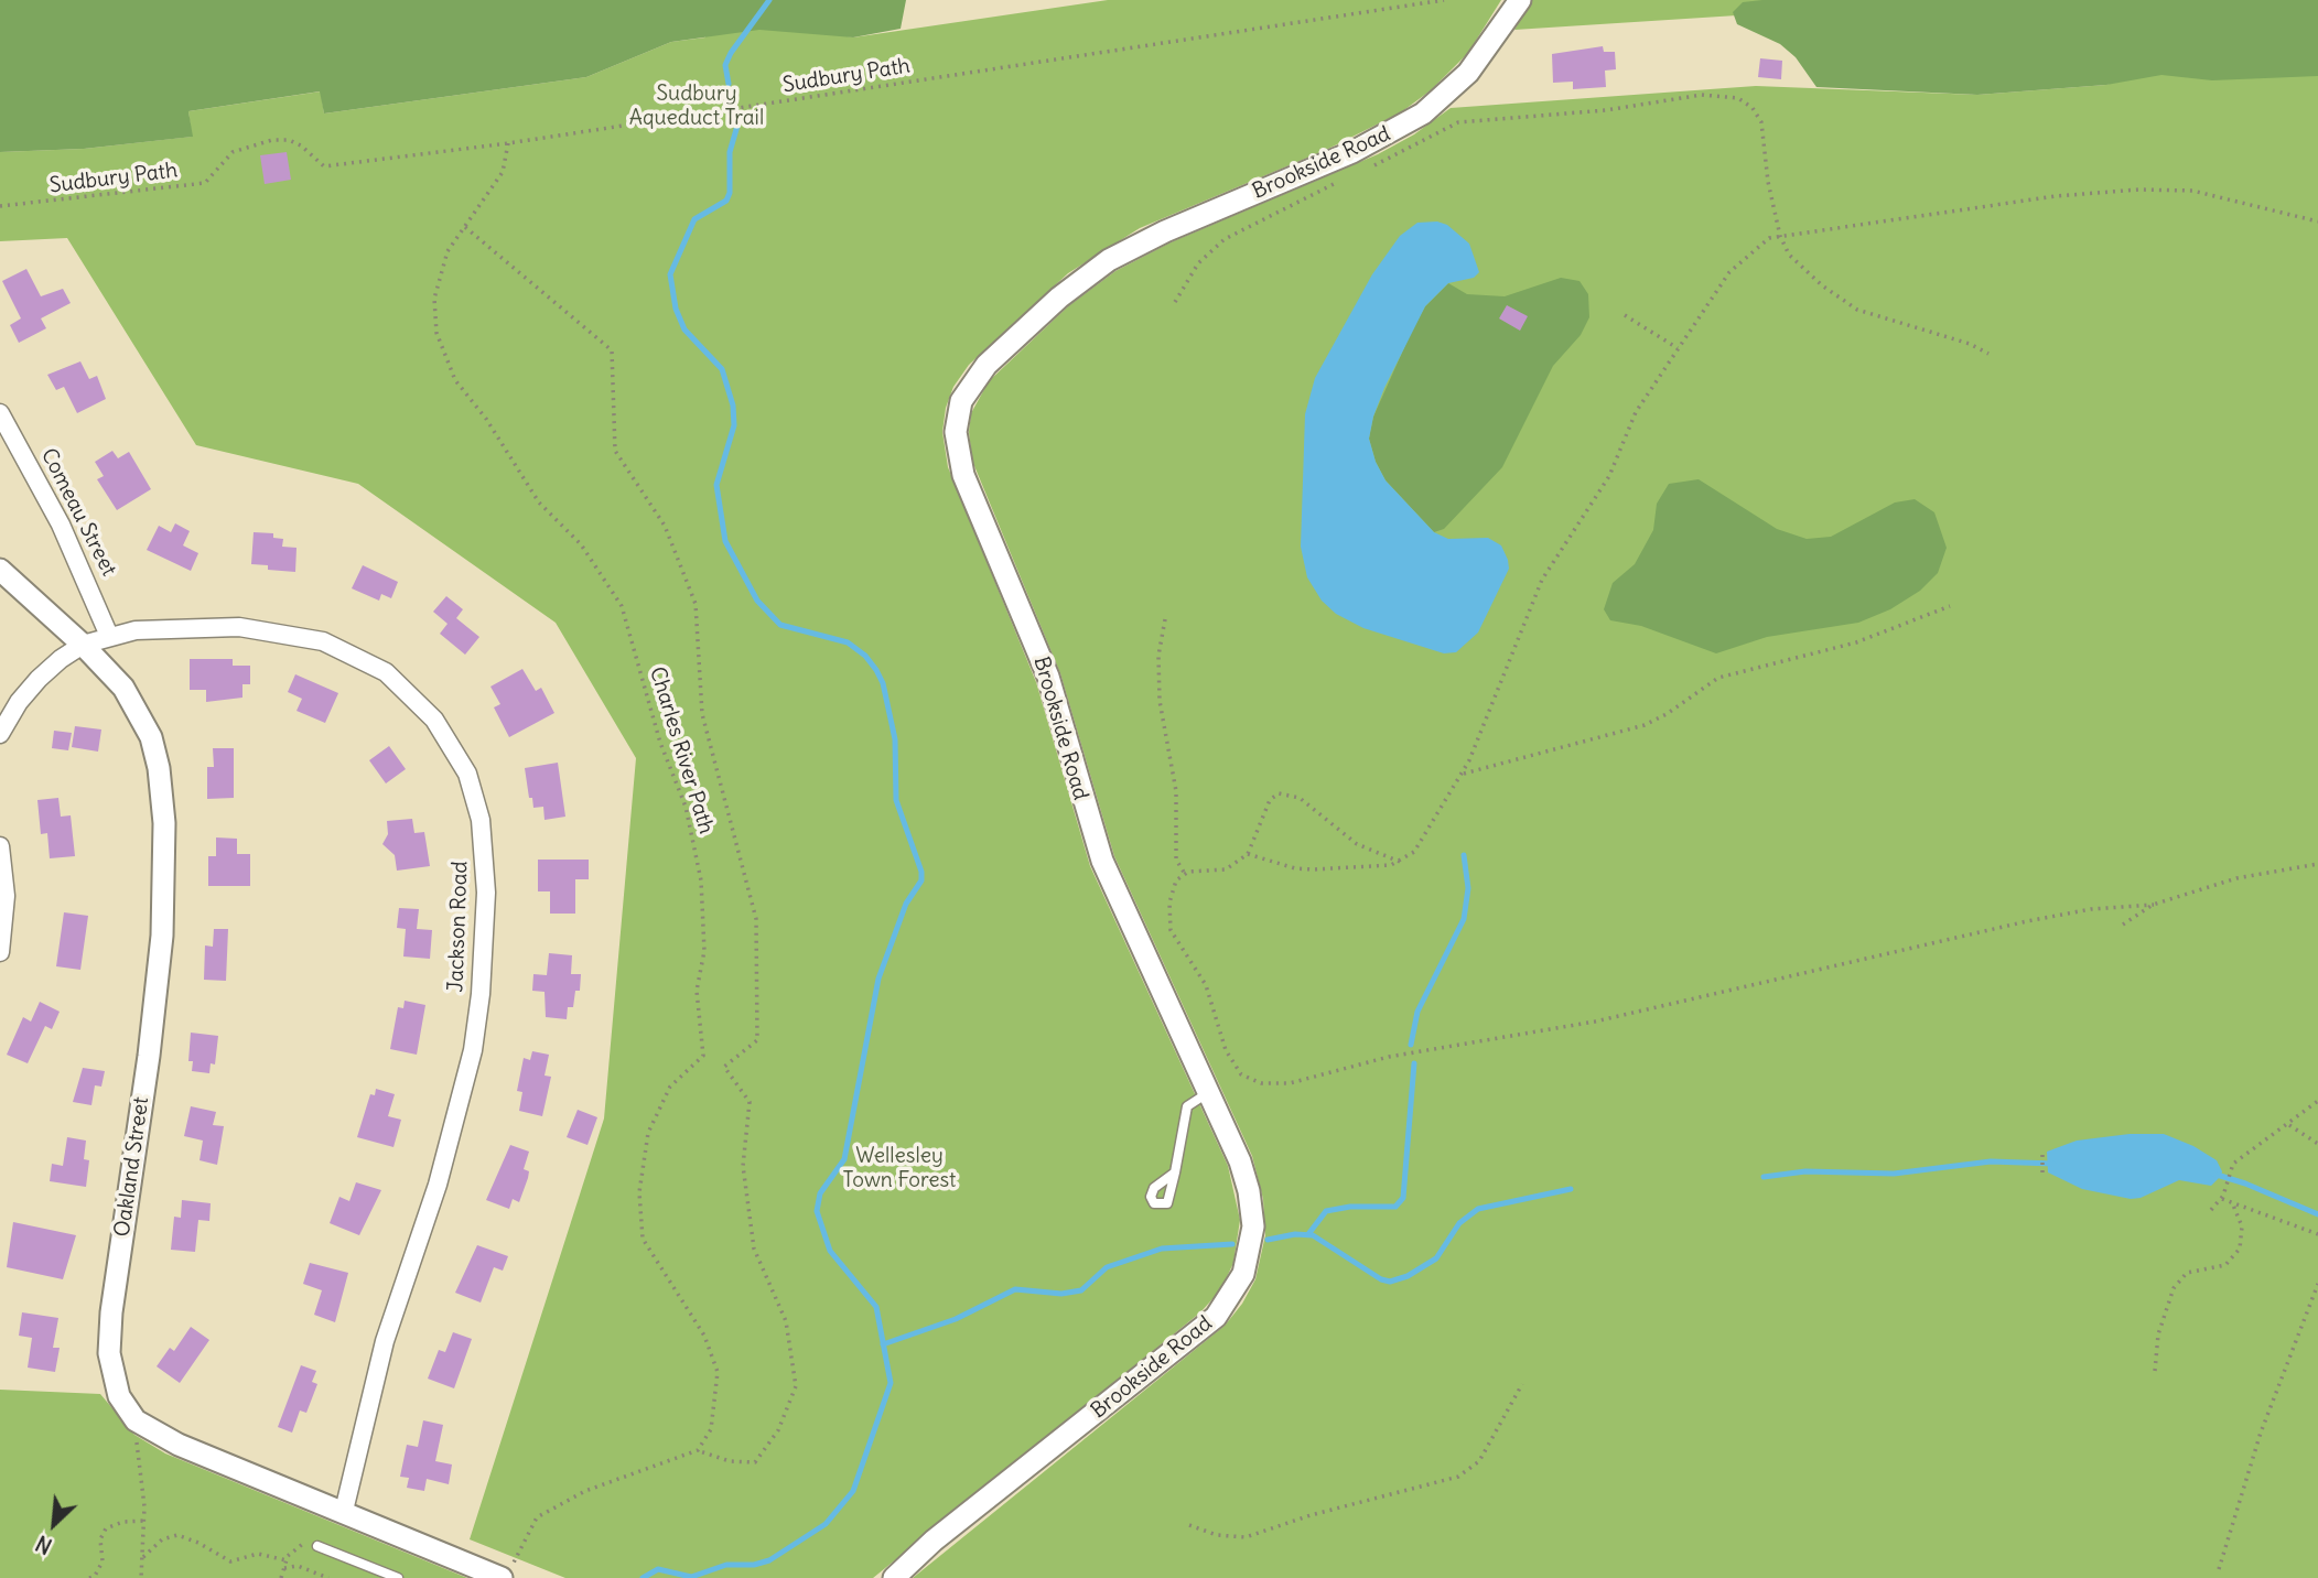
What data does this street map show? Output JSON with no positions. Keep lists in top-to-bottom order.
{
  "streets": {
    "street": [
      "Brookside Road",
      "Comeau Street",
      "Jackson Road",
      "Oakland Street"
    ],
    "path": ["Sudbury Path", "Charles River Path"]
  },
  "crossings": [
    ["Sudbury Path", "Charles River Path"],
    ["Comeau Street", "Jackson Road"],
    ["Jackson Road", "Oakland Street"]
  ],
  "parks": ["Sudbury Aqueduct Trail", "Wellesley Town Forest"],
  "north": "bottom left"
}
